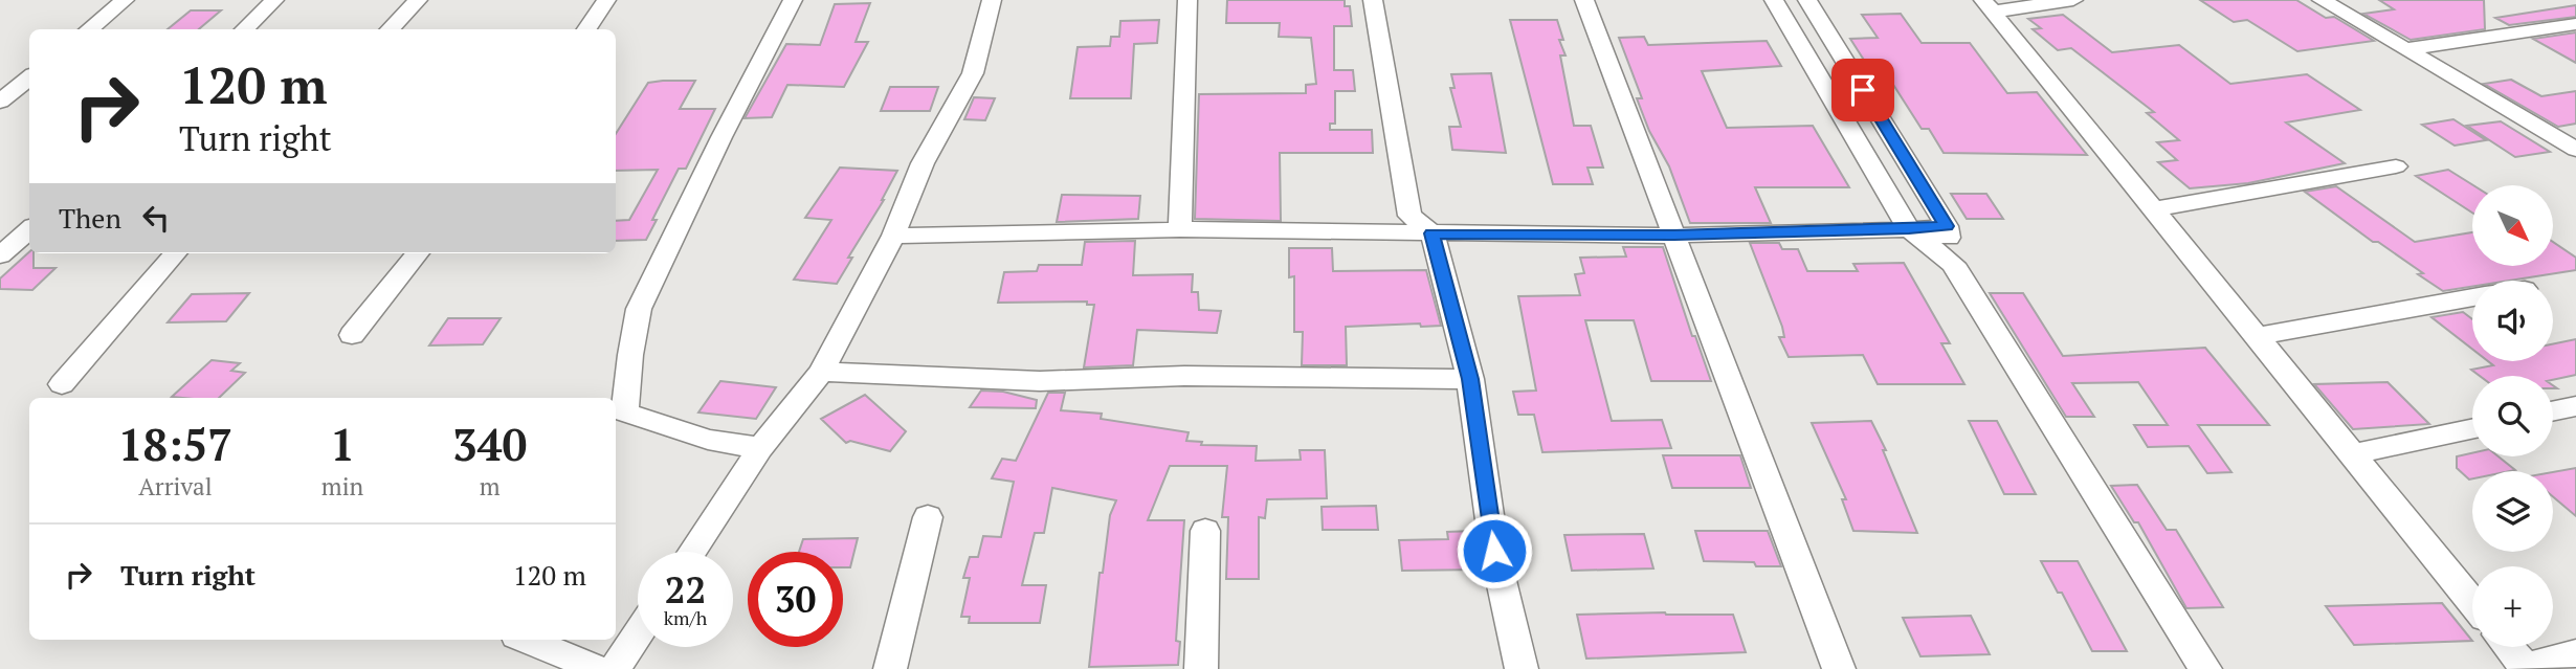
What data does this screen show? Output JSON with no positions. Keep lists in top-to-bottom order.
{
  "north": "bottom right",
  "page": {
    "turn": ["120 m", "Turn right"],
    "then": "Then",
    "map_buttons": "+",
    "eta": [
      "18:57",
      "Arrival",
      "1",
      "min",
      "340",
      "m"
    ],
    "list": [
      {
        "name": "Turn right",
        "value": "120 m"
      }
    ],
    "speed": "22 km/h",
    "limit": "30"
  }
}
